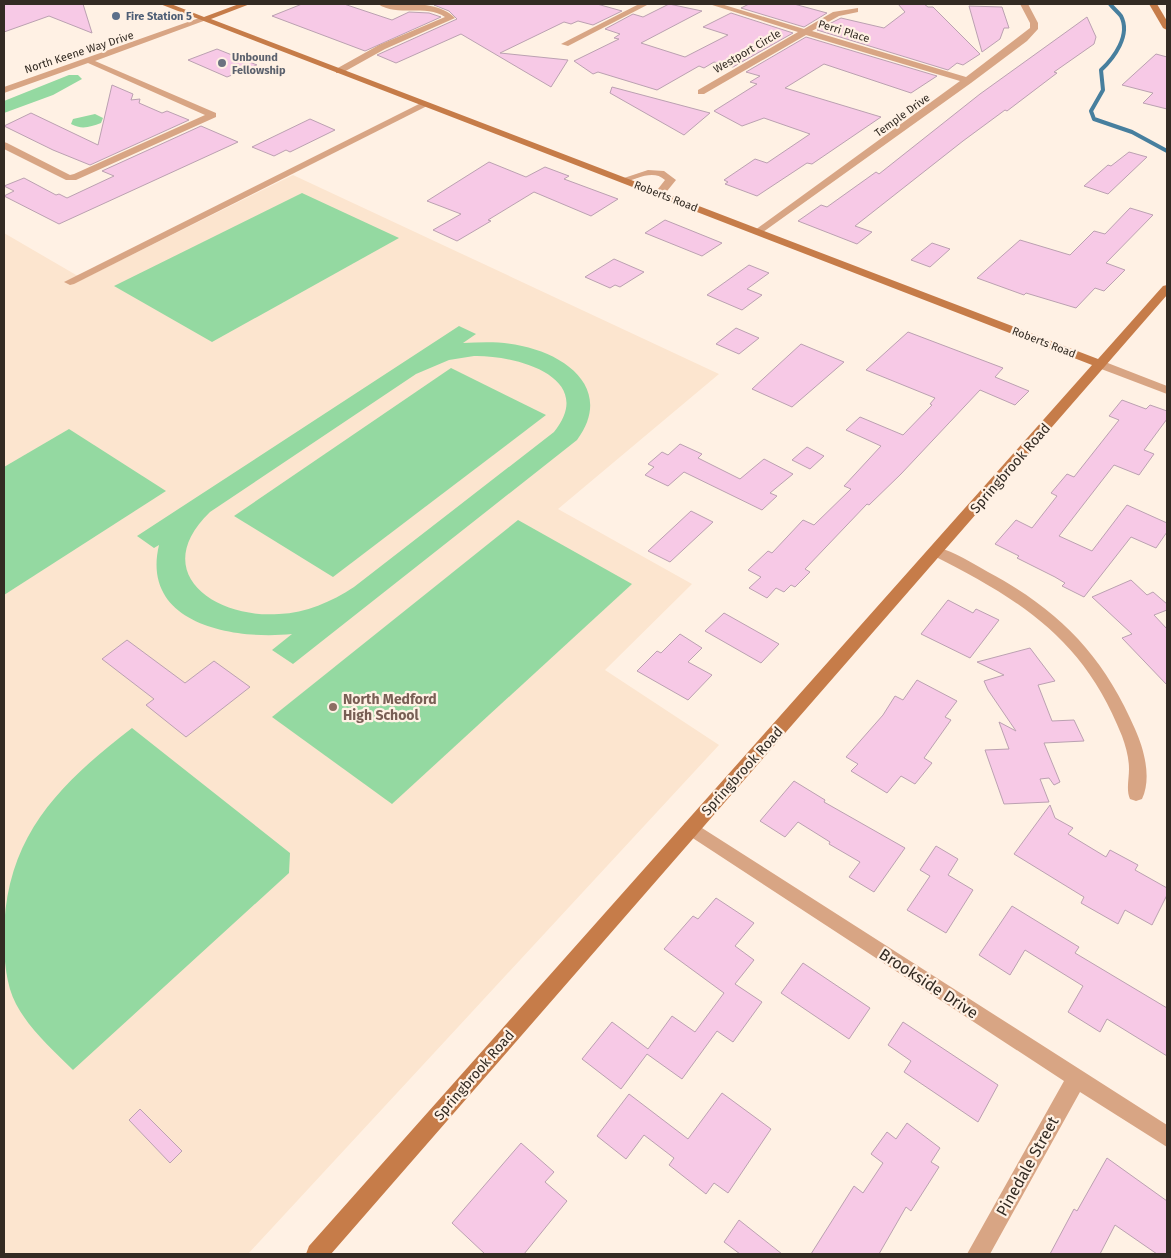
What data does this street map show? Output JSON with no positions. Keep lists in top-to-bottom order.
{
  "streets": {
    "street": [
      "Perri Place",
      "Westport Circle",
      "North Keene Way Drive",
      "Temple Drive",
      "Roberts Road",
      "Springbrook Road",
      "Brookside Drive",
      "Pinedale Street"
    ]
  },
  "crossings": [
    ["Perri Place", "Westport Circle"],
    ["Perri Place", "Temple Drive"],
    ["North Keene Way Drive", "Roberts Road"],
    ["Temple Drive", "Roberts Road"],
    ["Roberts Road", "Springbrook Road"],
    ["Springbrook Road", "Brookside Drive"],
    ["Brookside Drive", "Pinedale Street"]
  ],
  "places": ["Fire Station 5", "Unbound Fellowship", "North Medford High School"]
}
